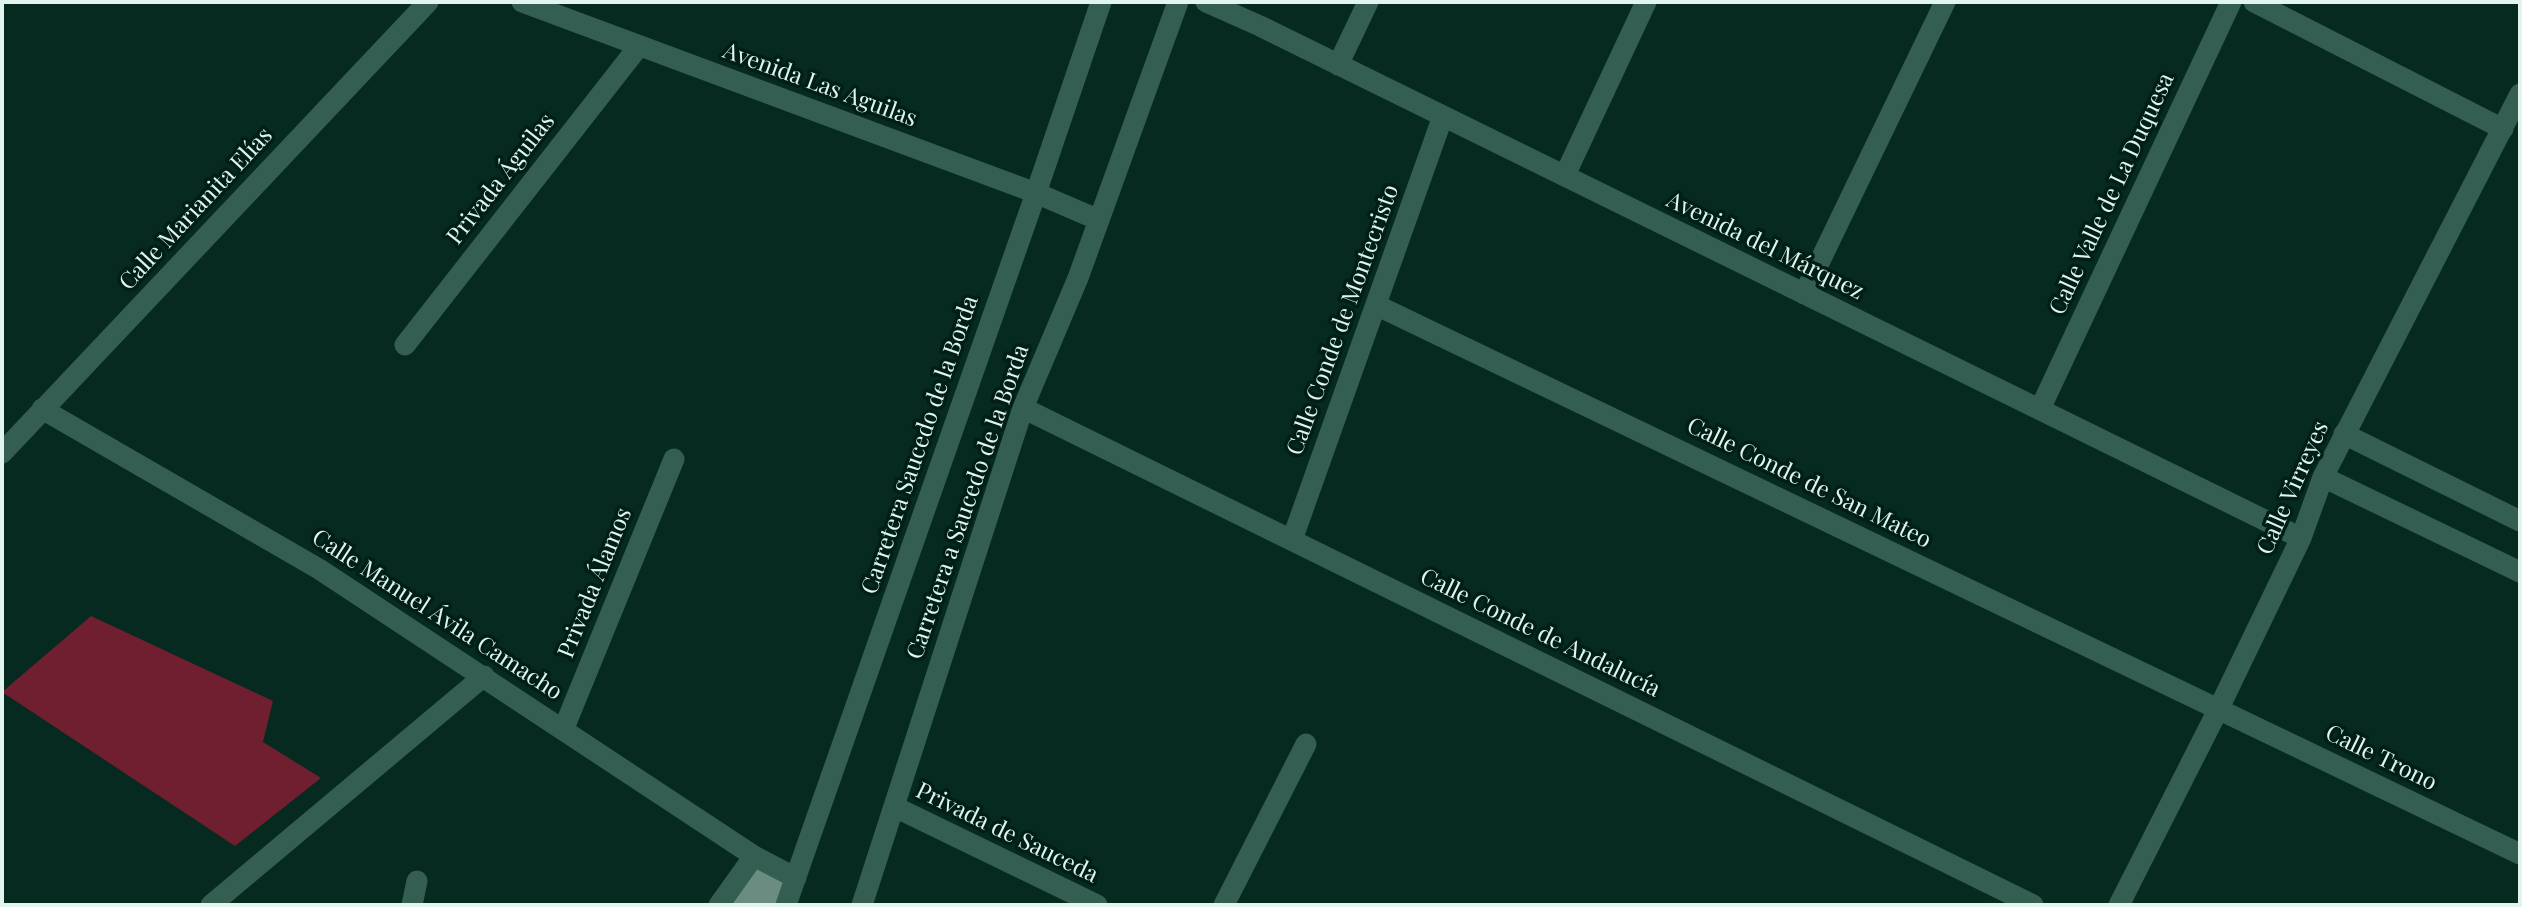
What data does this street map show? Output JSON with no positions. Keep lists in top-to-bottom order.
{
  "streets": {
    "street": [
      "Avenida Las Aguilas",
      "Privada Águilas",
      "Calle Valle de La Duquesa",
      "Calle Marianita Elías",
      "Avenida del Márquez",
      "Calle Conde de Montecristo",
      "Carretera Saucedo de la Borda",
      "Calle Conde de San Mateo",
      "Calle Virreyes",
      "Carretera a Saucedo de la Borda",
      "Privada Álamos",
      "Calle Manuel Ávila Camacho",
      "Calle Conde de Andalucía",
      "Calle Trono",
      "Privada de Sauceda"
    ]
  },
  "crossings": [
    ["Avenida Las Aguilas", "Privada Águilas"],
    ["Avenida Las Aguilas", "Carretera Saucedo de la Borda"],
    ["Avenida Las Aguilas", "Carretera a Saucedo de la Borda"],
    ["Calle Valle de La Duquesa", "Avenida del Márquez"],
    ["Calle Marianita Elías", "Calle Manuel Ávila Camacho"],
    ["Avenida del Márquez", "Calle Conde de Montecristo"],
    ["Avenida del Márquez", "Calle Virreyes"],
    ["Calle Conde de Montecristo", "Calle Conde de San Mateo"],
    ["Calle Conde de Montecristo", "Calle Conde de Andalucía"],
    ["Carretera Saucedo de la Borda", "Calle Manuel Ávila Camacho"],
    ["Calle Conde de San Mateo", "Calle Virreyes"],
    ["Calle Conde de San Mateo", "Calle Trono"],
    ["Calle Virreyes", "Calle Trono"],
    ["Carretera a Saucedo de la Borda", "Calle Conde de Andalucía"],
    ["Carretera a Saucedo de la Borda", "Privada de Sauceda"],
    ["Privada Álamos", "Calle Manuel Ávila Camacho"]
  ]
}
